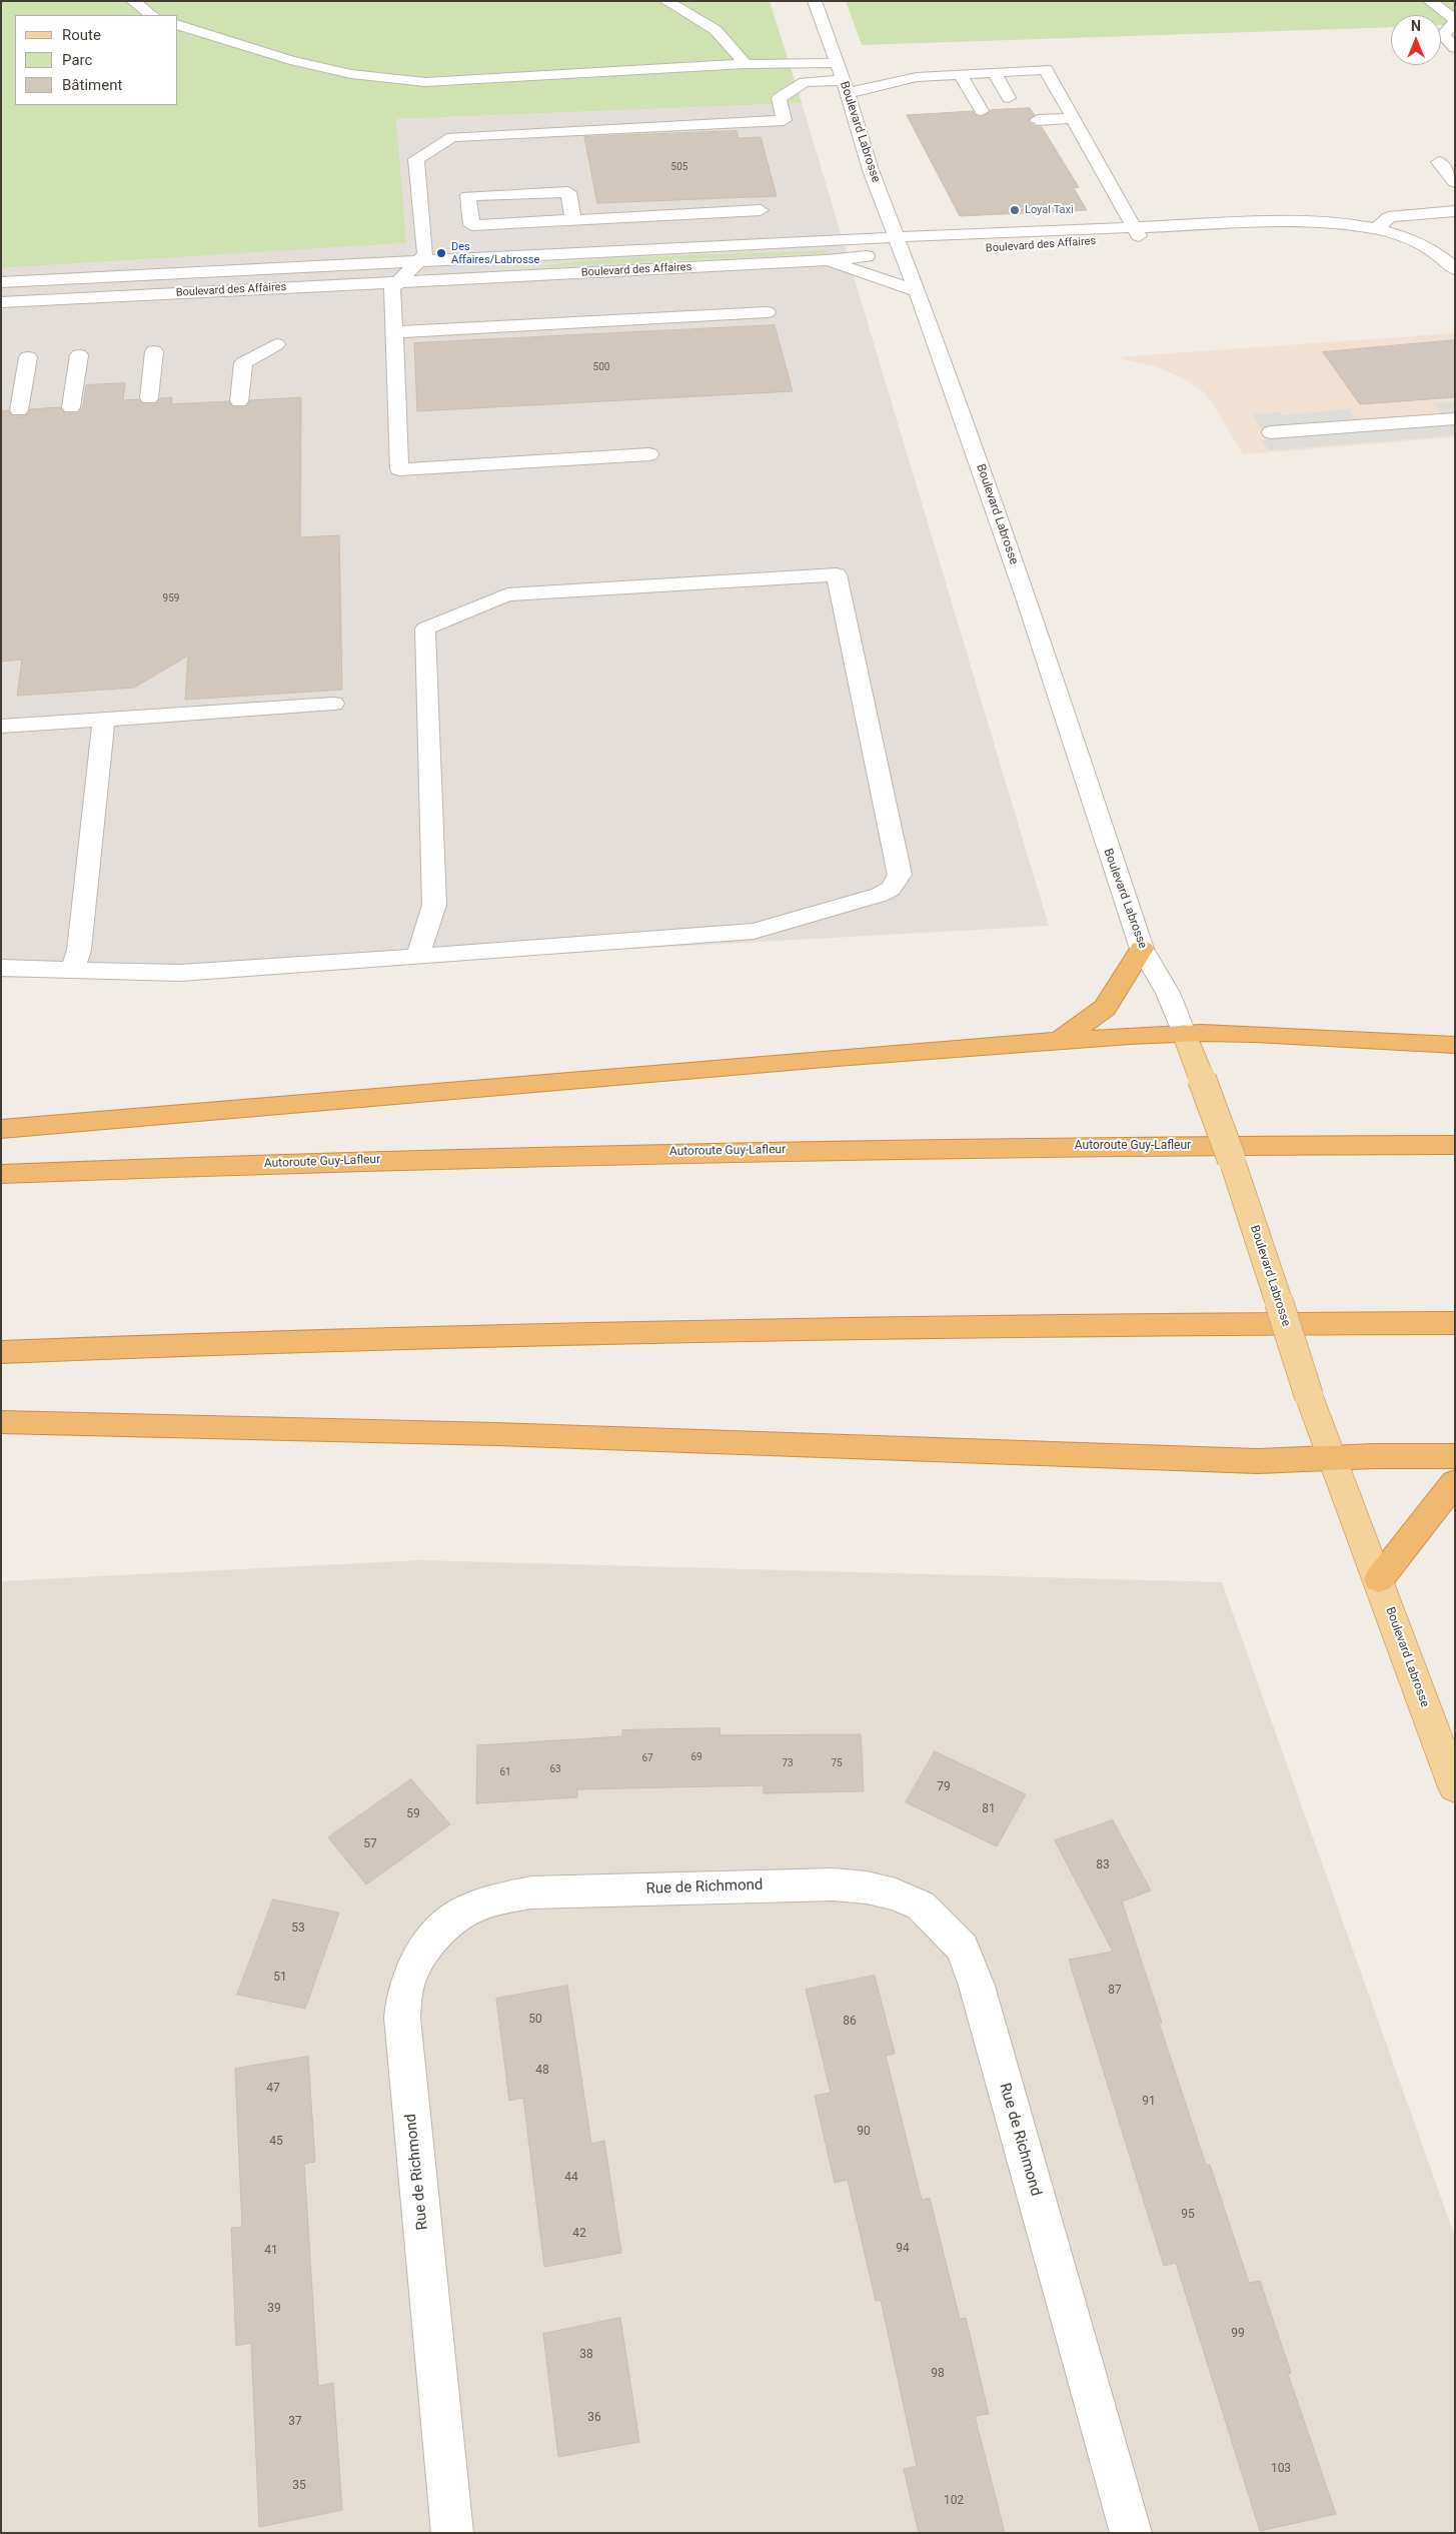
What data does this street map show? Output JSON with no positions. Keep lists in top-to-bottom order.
{
  "streets": {
    "highway": ["Autoroute Guy-Lafleur"],
    "main road": ["Boulevard Labrosse"],
    "street": ["Boulevard des Affaires", "Rue de Richmond"]
  },
  "crossings": [
    ["Boulevard Labrosse", "Boulevard des Affaires"]
  ],
  "places": ["Loyal Taxi", "Des Affaires/Labrosse"],
  "house_numbers": [
    "505",
    "500",
    "959",
    "69",
    "67",
    "73",
    "75",
    "63",
    "61",
    "79",
    "81",
    "59",
    "57",
    "83",
    "53",
    "51",
    "87",
    "50",
    "86",
    "48",
    "47",
    "91",
    "90",
    "45",
    "44",
    "95",
    "42",
    "94",
    "41",
    "39",
    "99",
    "38",
    "98",
    "36",
    "37",
    "103",
    "35",
    "102"
  ],
  "legend": ["Route", "Parc", "Bâtiment"],
  "north": "top"
}
